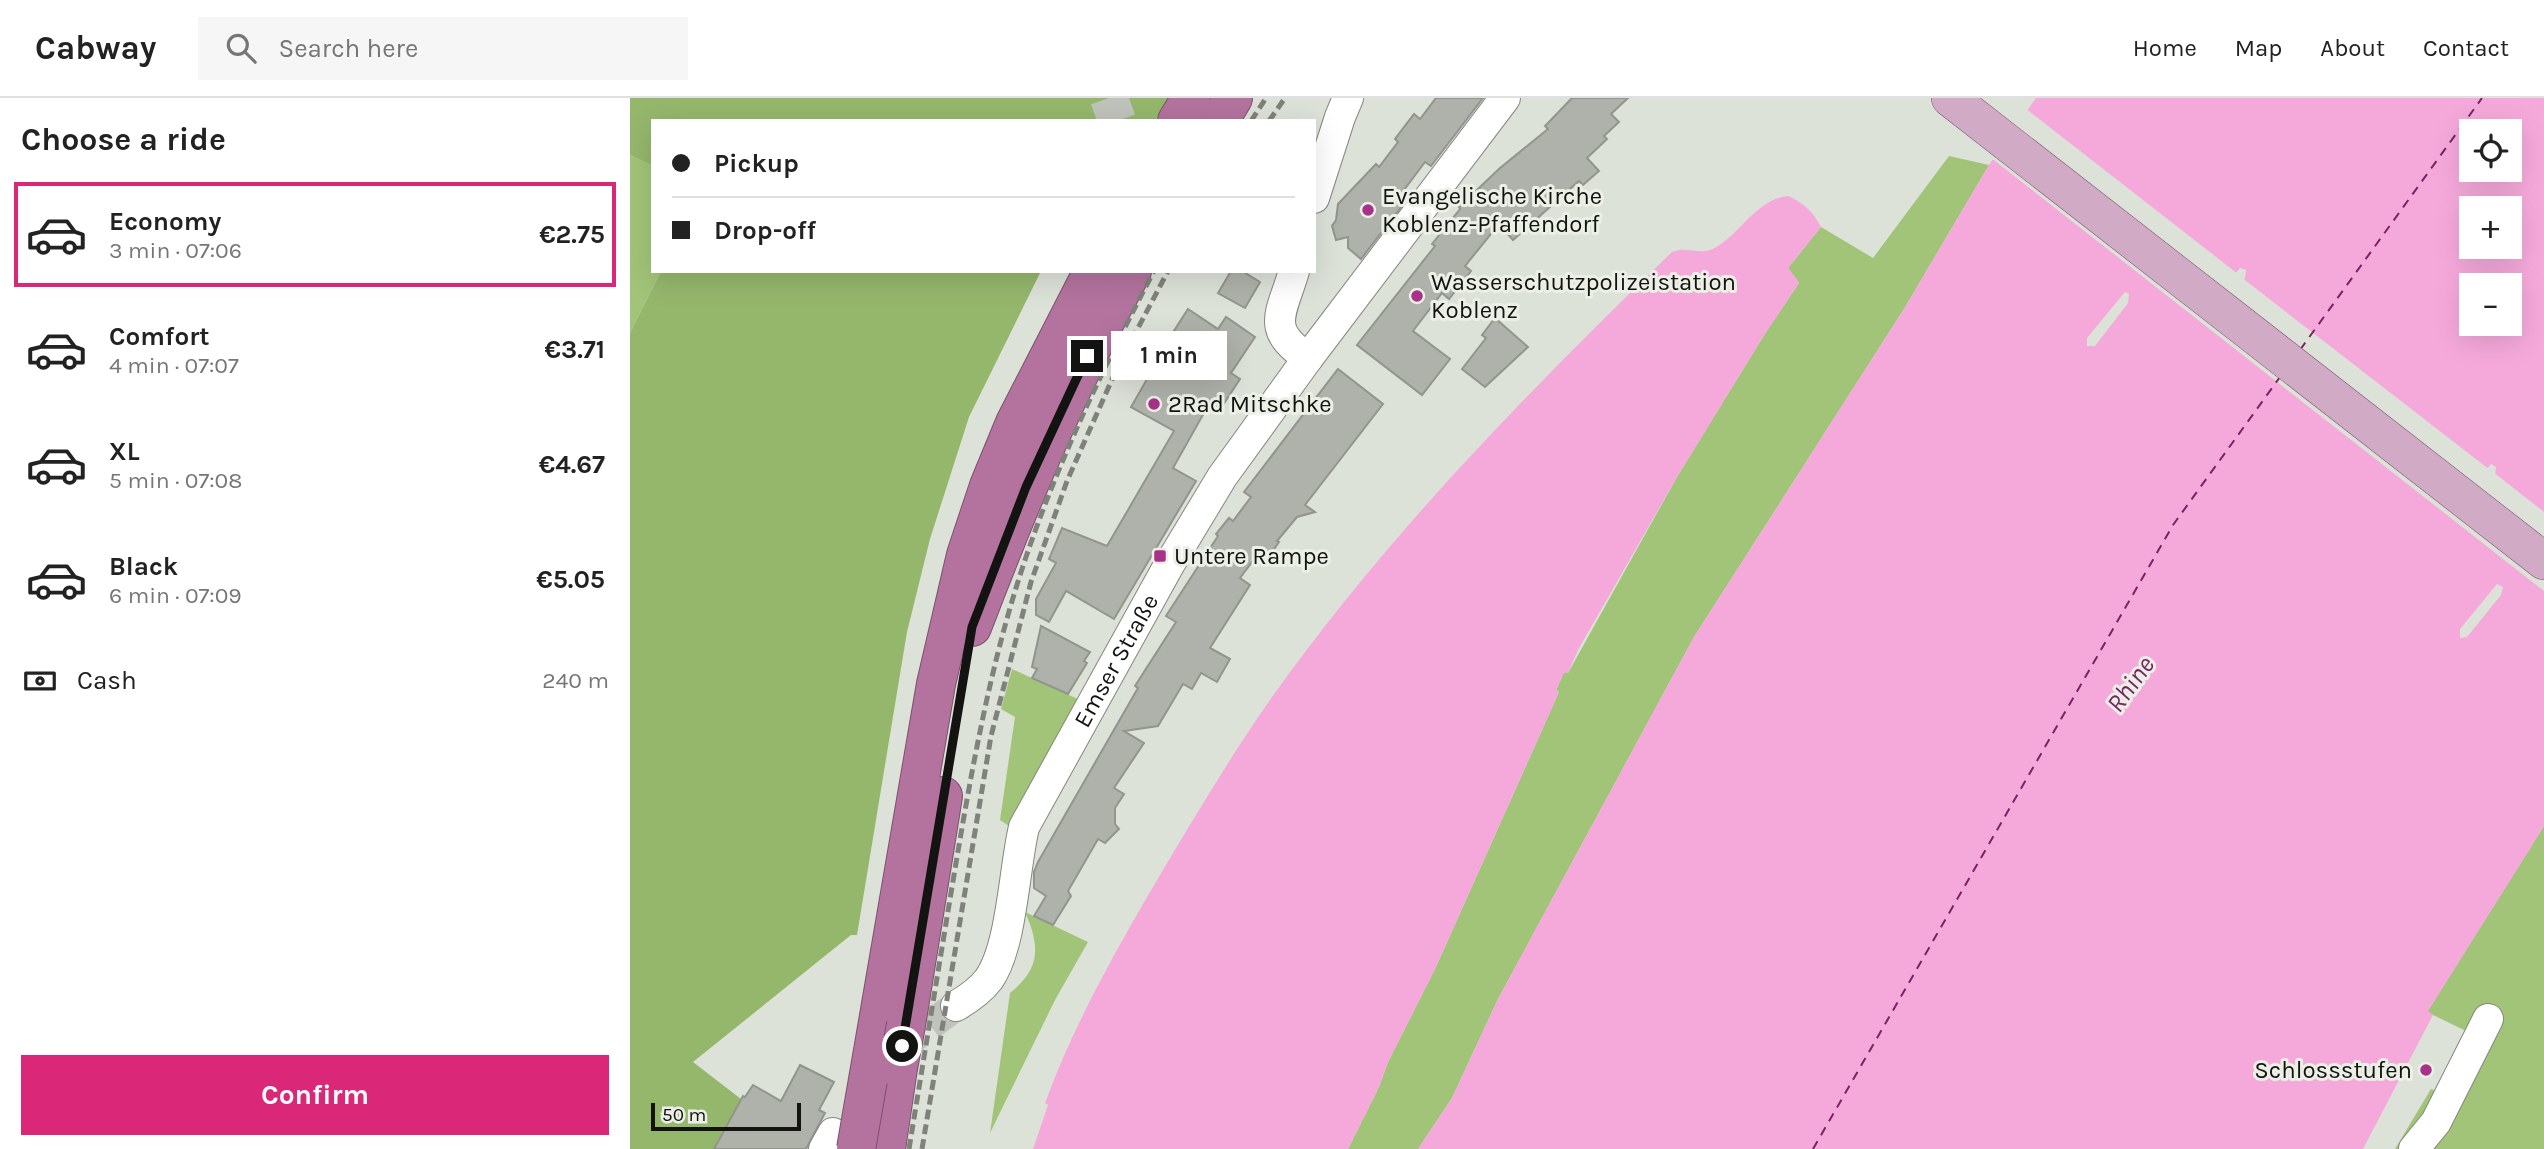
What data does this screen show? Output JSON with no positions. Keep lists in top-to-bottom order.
{
  "streets": {
    "street": ["Emser Straße"]
  },
  "water": ["Rhine"],
  "places": {
    "other": [
      "Evangelische Kirche Koblenz-Pfaffendorf",
      "Wasserschutzpolizeistation Koblenz",
      "2Rad Mitschke",
      "Schlossstufen"
    ],
    "transit": ["Untere Rampe"]
  },
  "scale_bar": "50 m",
  "page": {
    "header": "Cabway",
    "search": "Search here",
    "nav": [
      "Home",
      "Map",
      "About",
      "Contact"
    ],
    "heading": "Choose a ride",
    "map_buttons": ["+", "−"],
    "banner": ["Pickup", "Drop-off"],
    "list": [
      {
        "name": "Economy",
        "note": "3 min · 07:06",
        "value": "€2.75"
      },
      {
        "name": "Comfort",
        "note": "4 min · 07:07",
        "value": "€3.71"
      },
      {
        "name": "XL",
        "note": "5 min · 07:08",
        "value": "€4.67"
      },
      {
        "name": "Black",
        "note": "6 min · 07:09",
        "value": "€5.05"
      }
    ],
    "bubble": "1 min",
    "pay": ["Cash", "240 m"],
    "buttons": "Confirm",
    "scale": "50 m"
  }
}
